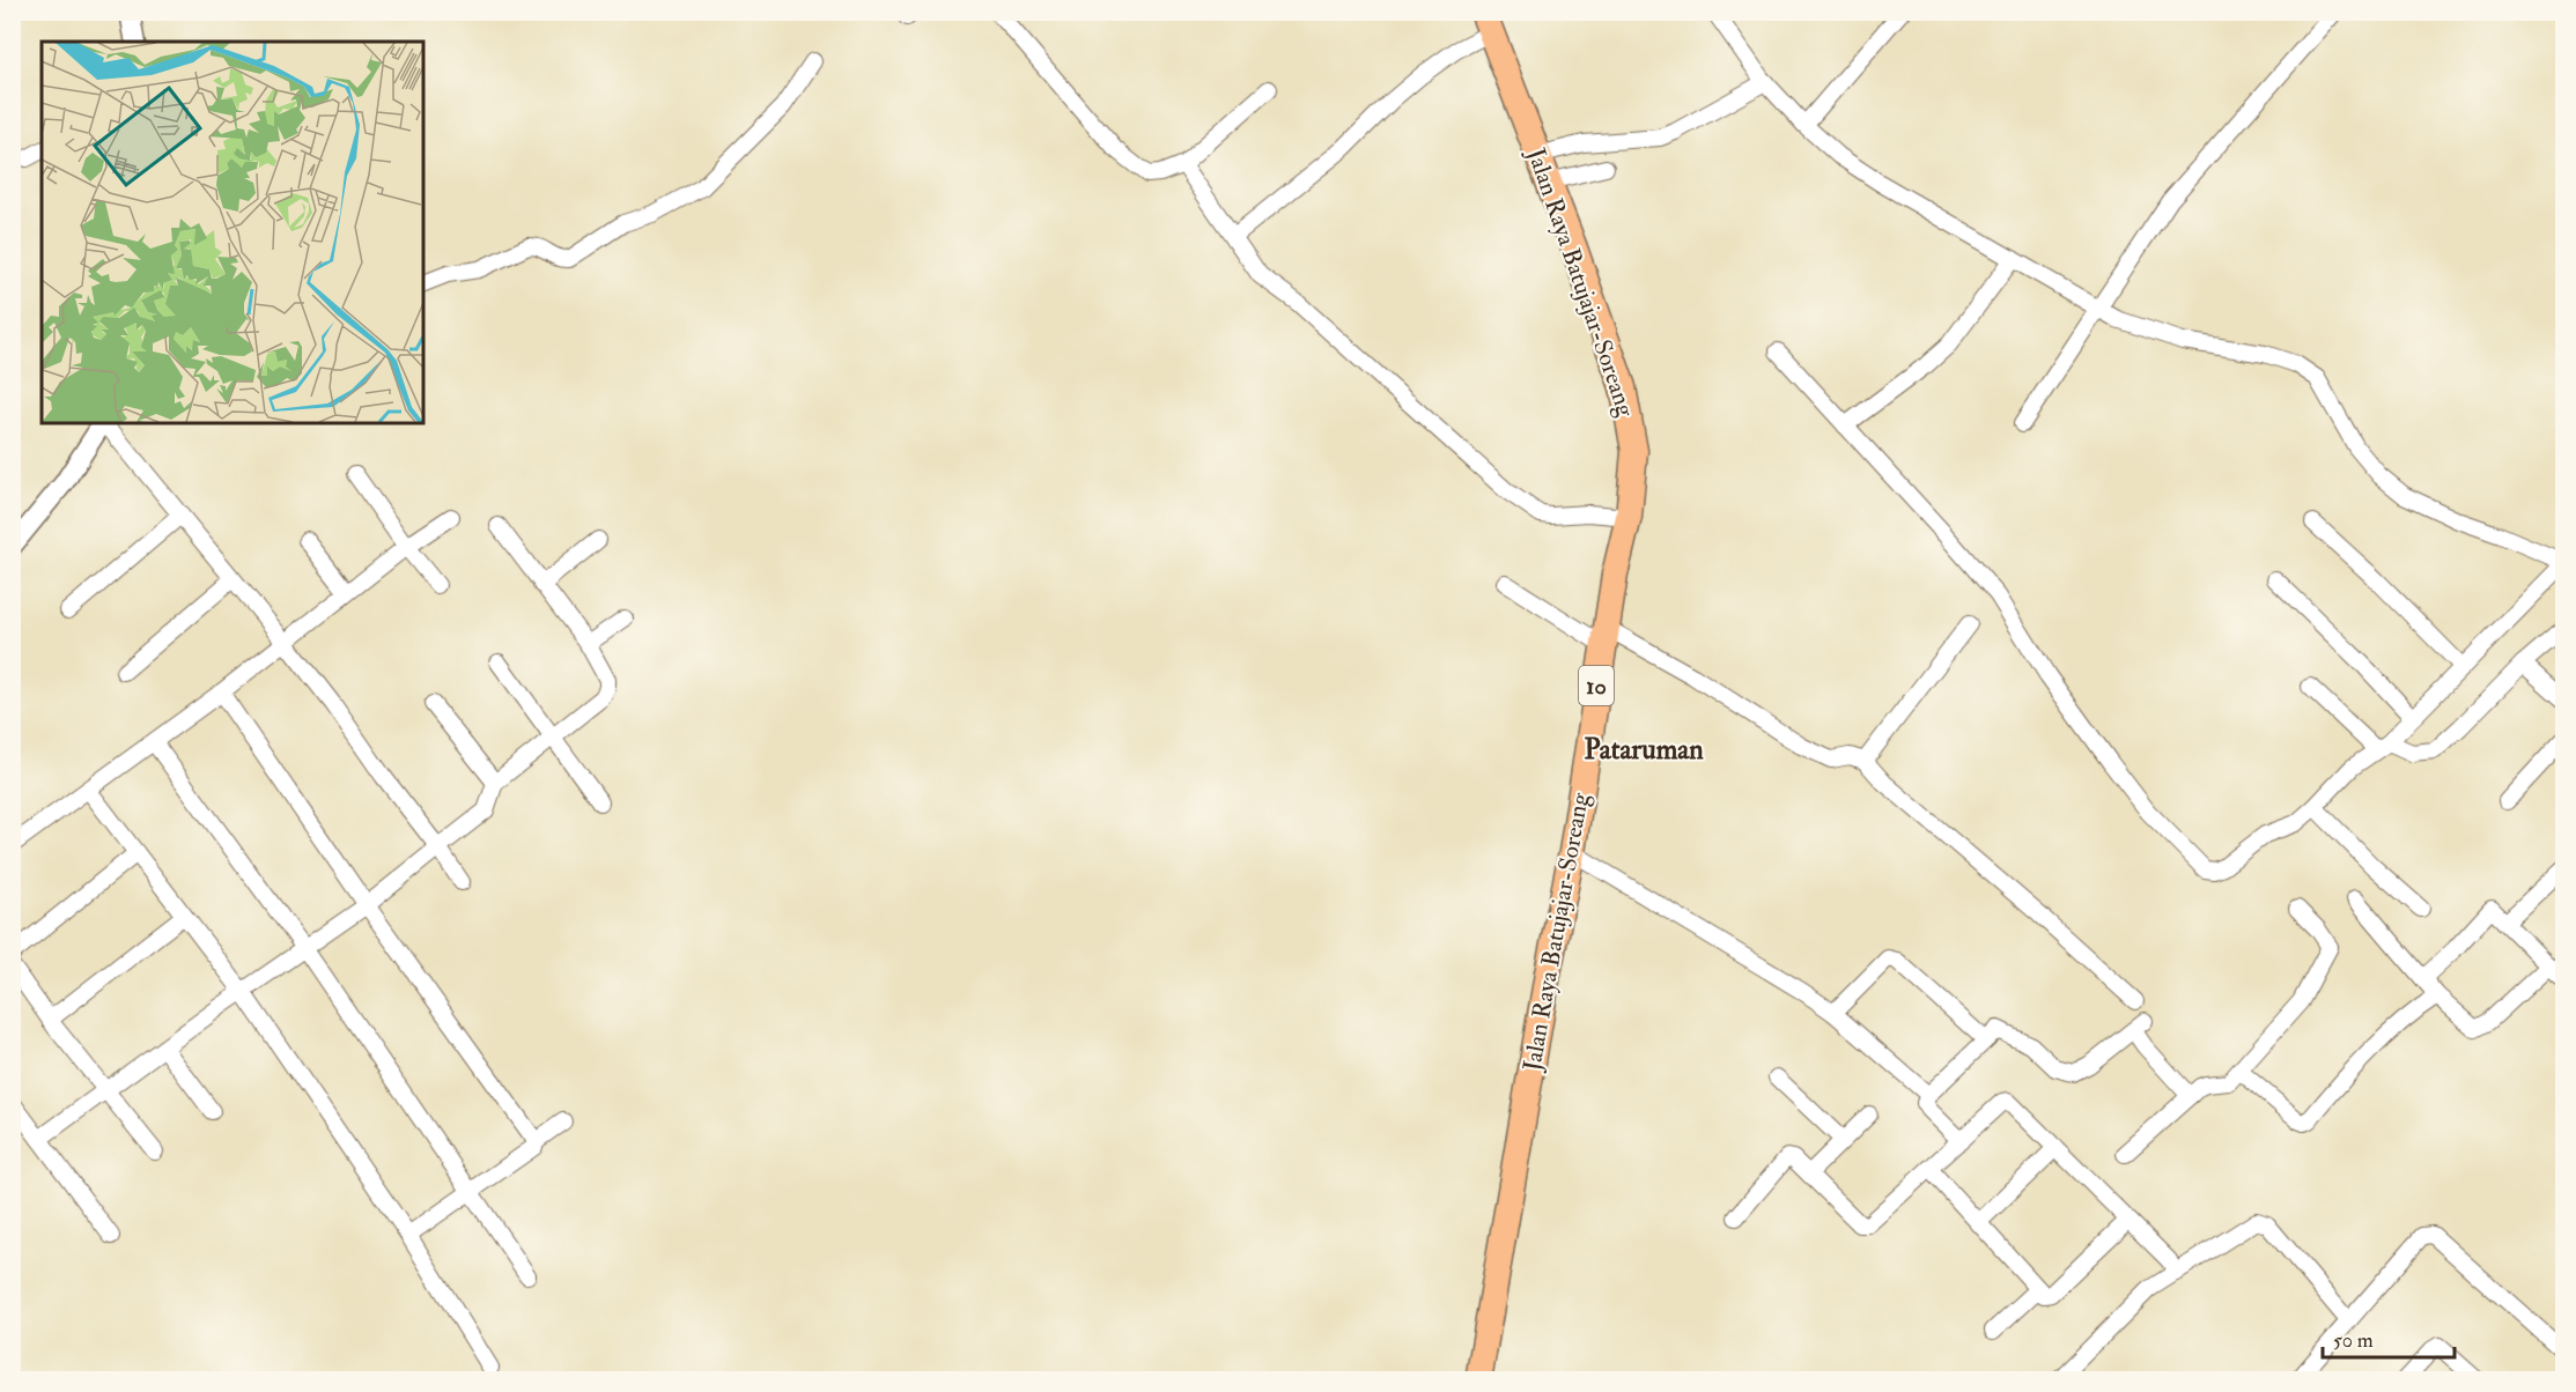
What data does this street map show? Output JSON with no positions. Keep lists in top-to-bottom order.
{
  "streets": {
    "highway": ["Jalan Raya Batujajar-Soreang", "10"]
  },
  "districts": ["Pataruman"],
  "scale_bar": "50 m"
}
